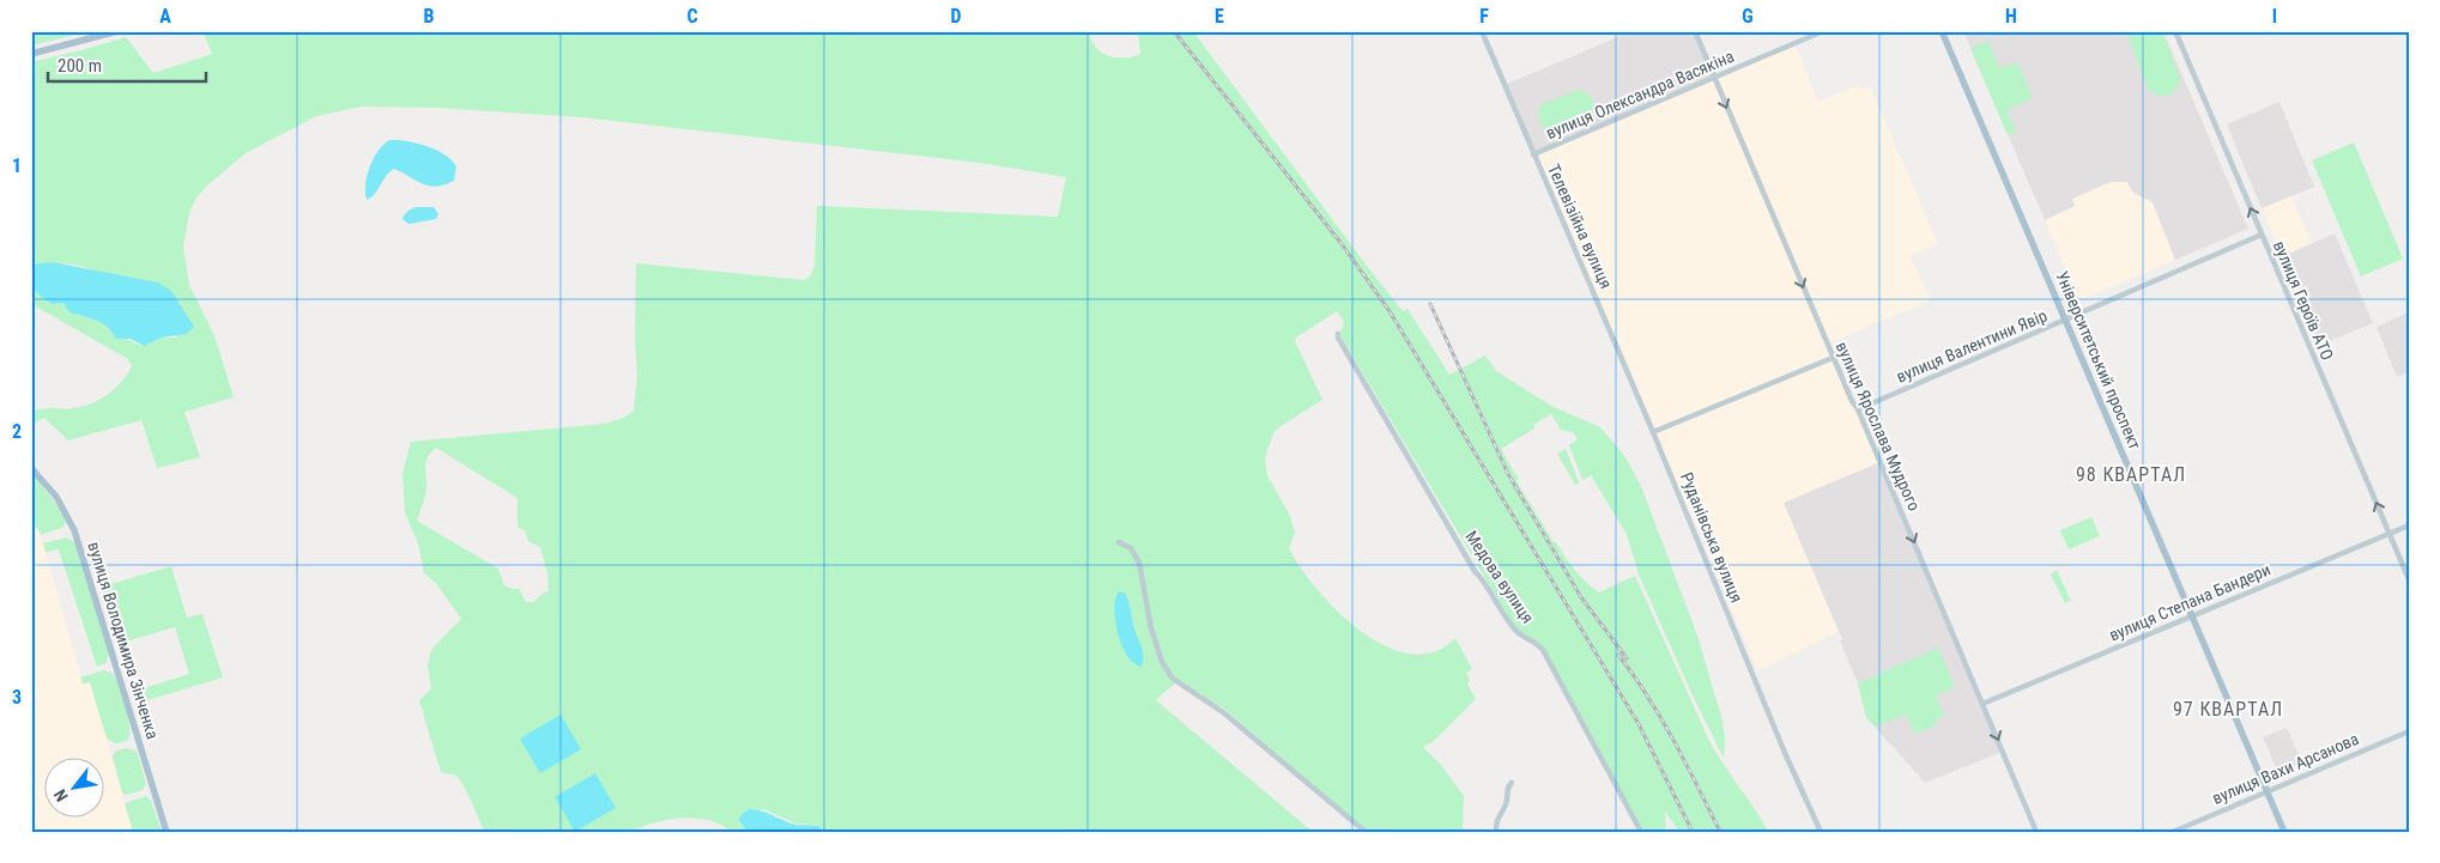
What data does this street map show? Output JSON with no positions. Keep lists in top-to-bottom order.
{
  "streets": {
    "main road": ["Університетський проспект", "вулиця Володимира Зінченка"],
    "street": [
      "вулиця Олександра Васякіна",
      "Телевізійна вулиця",
      "вулиця Героїв АТО",
      "вулиця Валентини Явір",
      "вулиця Ярослава Мудрого",
      "Руданівська вулиця",
      "Медова вулиця",
      "вулиця Степана Бандери",
      "вулиця Вахи Арсанова"
    ]
  },
  "crossings": [
    ["вулиця Олександра Васякіна", "Телевізійна вулиця"],
    ["вулиця Олександра Васякіна", "вулиця Ярослава Мудрого"],
    ["Телевізійна вулиця", "Руданівська вулиця"],
    ["вулиця Героїв АТО", "вулиця Валентини Явір"],
    ["вулиця Героїв АТО", "вулиця Степана Бандери"],
    ["вулиця Валентини Явір", "Університетський проспект"],
    ["вулиця Валентини Явір", "вулиця Ярослава Мудрого"],
    ["Університетський проспект", "вулиця Степана Бандери"],
    ["Університетський проспект", "вулиця Вахи Арсанова"],
    ["вулиця Ярослава Мудрого", "вулиця Степана Бандери"]
  ],
  "one_way": ["вулиця Героїв АТО", "вулиця Ярослава Мудрого"],
  "districts": ["98 КВАРТАЛ", "97 КВАРТАЛ"],
  "scale_bar": "200 m",
  "north": "bottom left",
  "grid": {
    "columns": [
      "A",
      "B",
      "C",
      "D",
      "E",
      "F",
      "G",
      "H",
      "I"
    ],
    "rows": ["1", "2", "3"]
  }
}
